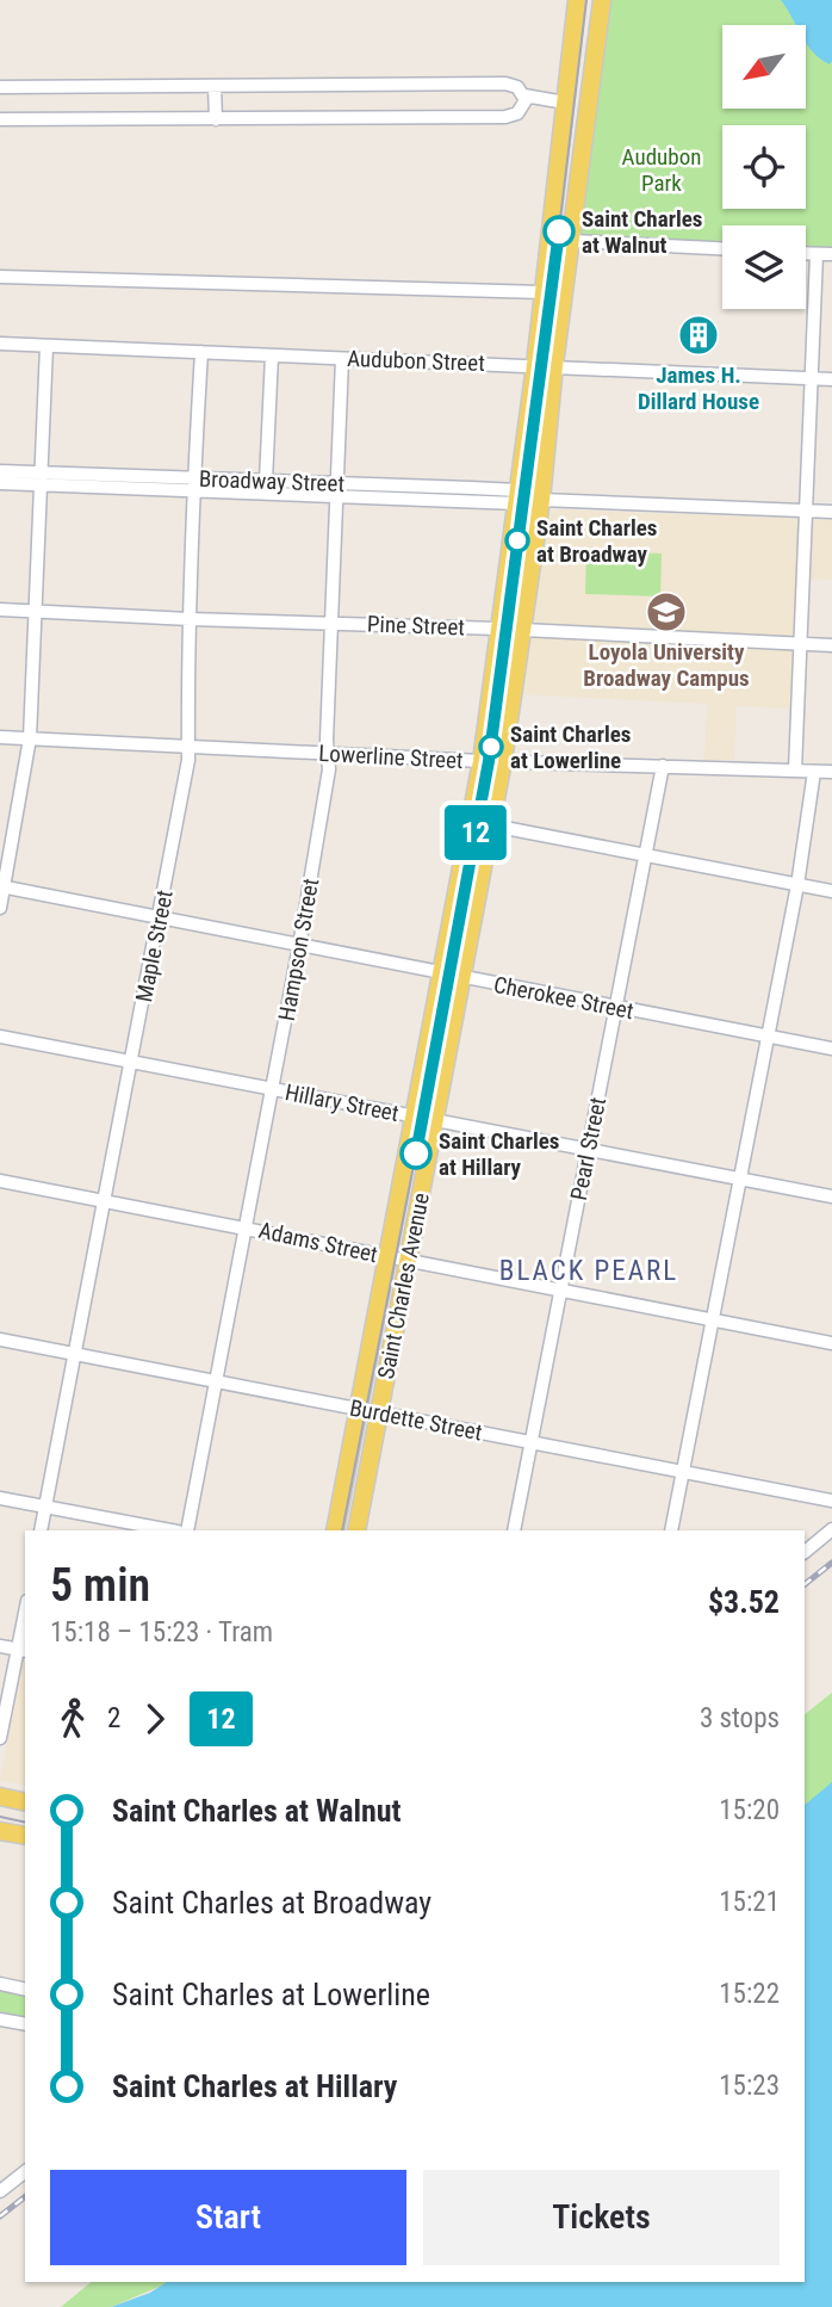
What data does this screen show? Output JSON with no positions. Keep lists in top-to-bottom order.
{
  "streets": {
    "main road": ["Saint Charles Avenue"],
    "street": [
      "Audubon Street",
      "Broadway Street",
      "Pine Street",
      "Lowerline Street",
      "Maple Street",
      "Hampson Street",
      "Cherokee Street",
      "Hillary Street",
      "Pearl Street",
      "Adams Street",
      "Burdette Street"
    ]
  },
  "crossings": [
    ["Audubon Street", "Maple Street"],
    ["Audubon Street", "Hampson Street"],
    ["Audubon Street", "Saint Charles Avenue"],
    ["Broadway Street", "Maple Street"],
    ["Broadway Street", "Hampson Street"],
    ["Broadway Street", "Saint Charles Avenue"],
    ["Pine Street", "Maple Street"],
    ["Pine Street", "Hampson Street"],
    ["Pine Street", "Saint Charles Avenue"],
    ["Lowerline Street", "Maple Street"],
    ["Lowerline Street", "Hampson Street"],
    ["Lowerline Street", "Pearl Street"],
    ["Lowerline Street", "Saint Charles Avenue"],
    ["Maple Street", "Cherokee Street"],
    ["Maple Street", "Hillary Street"],
    ["Maple Street", "Adams Street"],
    ["Maple Street", "Burdette Street"],
    ["Hampson Street", "Cherokee Street"],
    ["Hampson Street", "Hillary Street"],
    ["Hampson Street", "Adams Street"],
    ["Hampson Street", "Burdette Street"],
    ["Cherokee Street", "Pearl Street"],
    ["Cherokee Street", "Saint Charles Avenue"],
    ["Hillary Street", "Pearl Street"],
    ["Hillary Street", "Saint Charles Avenue"],
    ["Pearl Street", "Adams Street"],
    ["Pearl Street", "Burdette Street"],
    ["Adams Street", "Saint Charles Avenue"],
    ["Saint Charles Avenue", "Burdette Street"]
  ],
  "districts": ["BLACK PEARL"],
  "parks": ["Audubon Park"],
  "places": {
    "other": [
      "Saint Charles at Walnut",
      "Saint Charles at Broadway",
      "Saint Charles at Lowerline",
      "Saint Charles at Hillary"
    ],
    "building": ["James H. Dillard House"],
    "school or university": ["Loyola University Broadway Campus"]
  },
  "lines": ["tram line 12"],
  "north": "bottom left",
  "page": {
    "on_map": "12",
    "heading": ["5 min", "15:18 – 15:23 · Tram", "$3.52"],
    "legs": ["2", "12", "3 stops"],
    "list": [
      {
        "name": "Saint Charles at Walnut",
        "value": "15:20"
      },
      {
        "name": "Saint Charles at Broadway",
        "value": "15:21"
      },
      {
        "name": "Saint Charles at Lowerline",
        "value": "15:22"
      },
      {
        "name": "Saint Charles at Hillary",
        "value": "15:23"
      }
    ],
    "buttons": ["Start", "Tickets"]
  }
}
